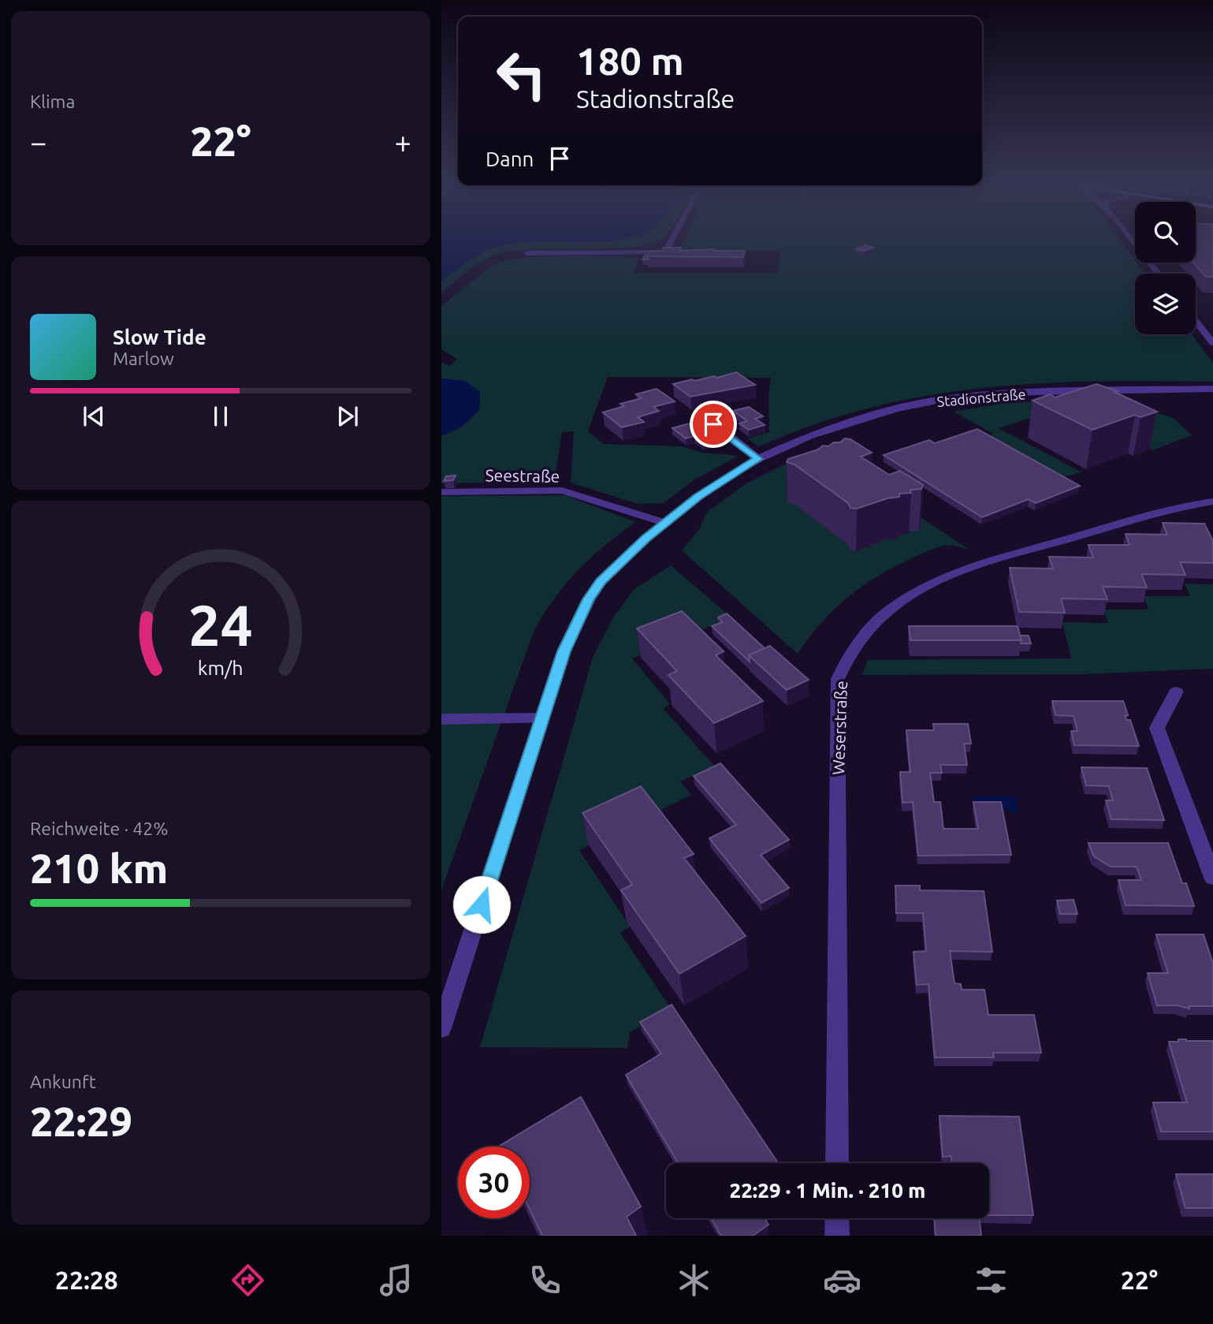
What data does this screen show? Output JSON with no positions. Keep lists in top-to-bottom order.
{
  "streets": {
    "street": ["Stadionstraße", "Seestraße", "Weserstraße"]
  },
  "crossings": [
    ["Stadionstraße", "Seestraße"]
  ],
  "page": {
    "tile": [
      "Klima",
      ["Reichweite · 42%", "210 km"],
      ["Ankunft", "22:29"]
    ],
    "turn": ["180 m", "Stadionstraße"],
    "heat": ["−", "22°", "+"],
    "then": "Dann",
    "song": ["Slow Tide", "Marlow"],
    "limit": "30",
    "trip": "22:29 · 1 Min. · 210 m",
    "tabs": ["22:28", "22°"],
    "gauge": ["24", "km/h"]
  }
}
